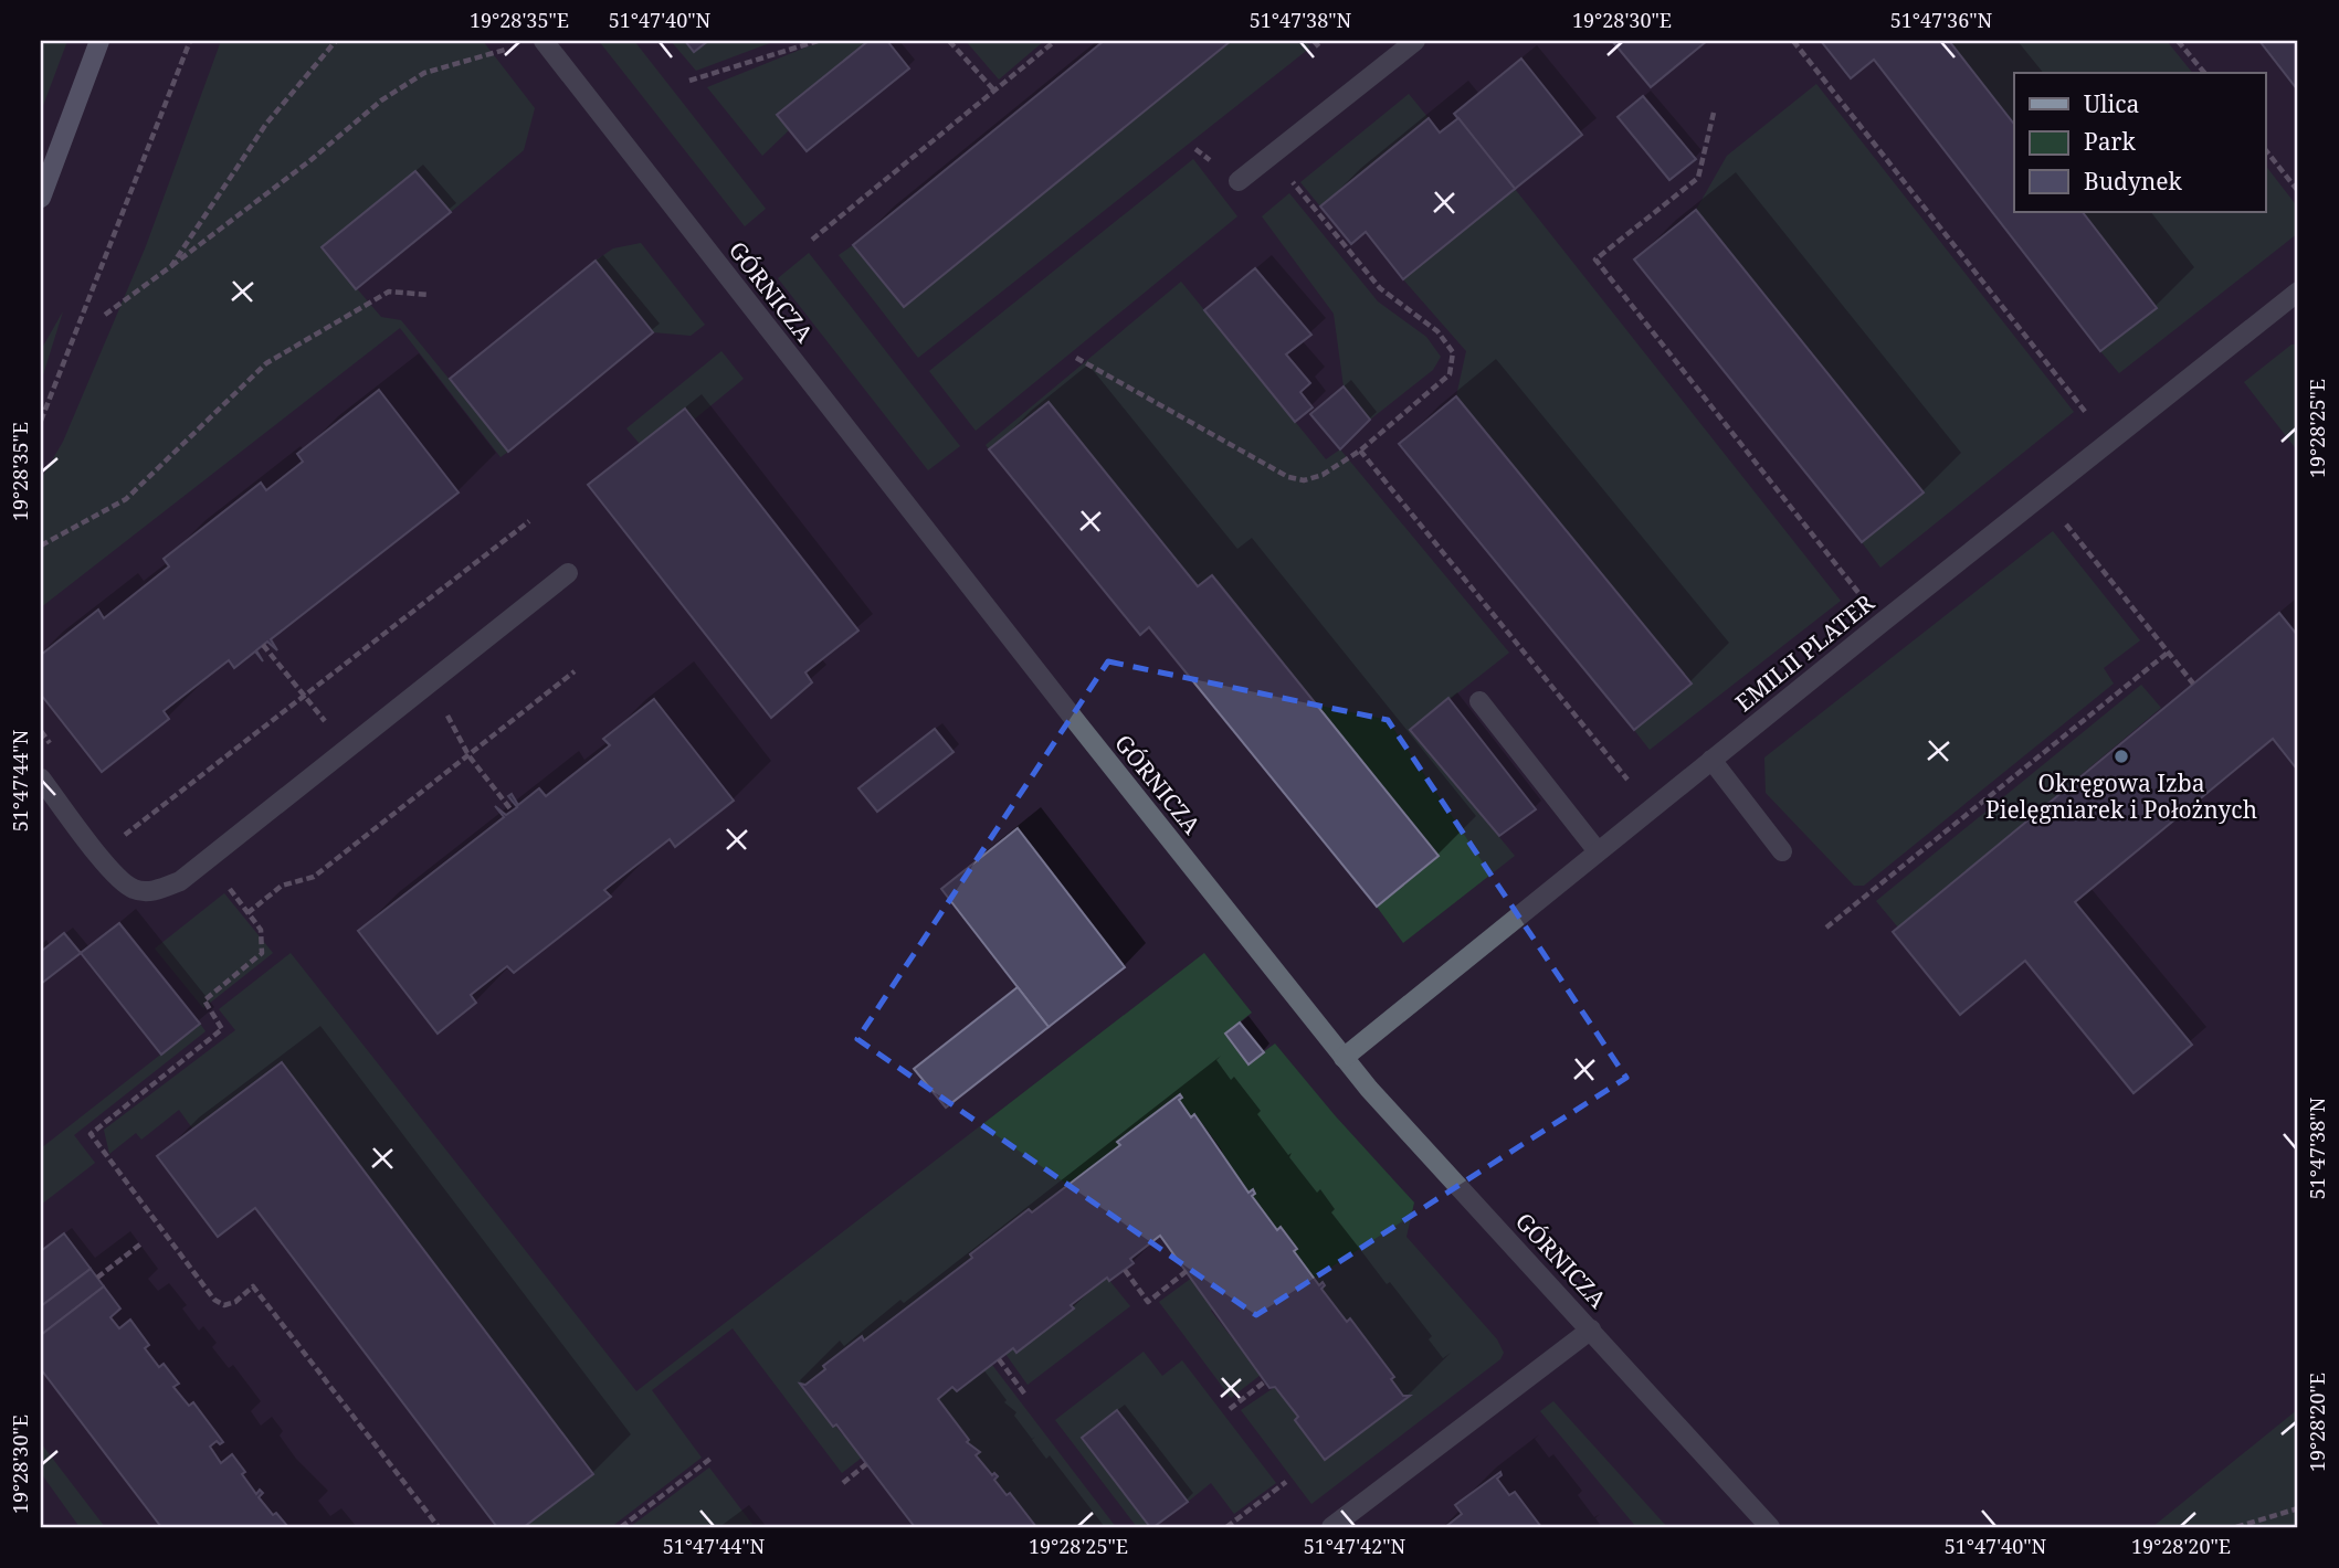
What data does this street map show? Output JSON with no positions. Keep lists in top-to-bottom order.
{
  "streets": {
    "street": ["GÓRNICZA", "EMILII PLATER"]
  },
  "crossings": [
    ["GÓRNICZA", "EMILII PLATER"]
  ],
  "places": ["Okręgowa Izba Pielęgniarek i Położnych"],
  "legend": ["Ulica", "Park", "Budynek"],
  "coordinates": [
    "19°28'35\"E",
    "51°47'40\"N",
    "51°47'38\"N",
    "19°28'30\"E",
    "51°47'36\"N",
    "19°28'25\"E",
    "51°47'44\"N",
    "19°28'20\"E",
    "51°47'42\"N"
  ]
}
